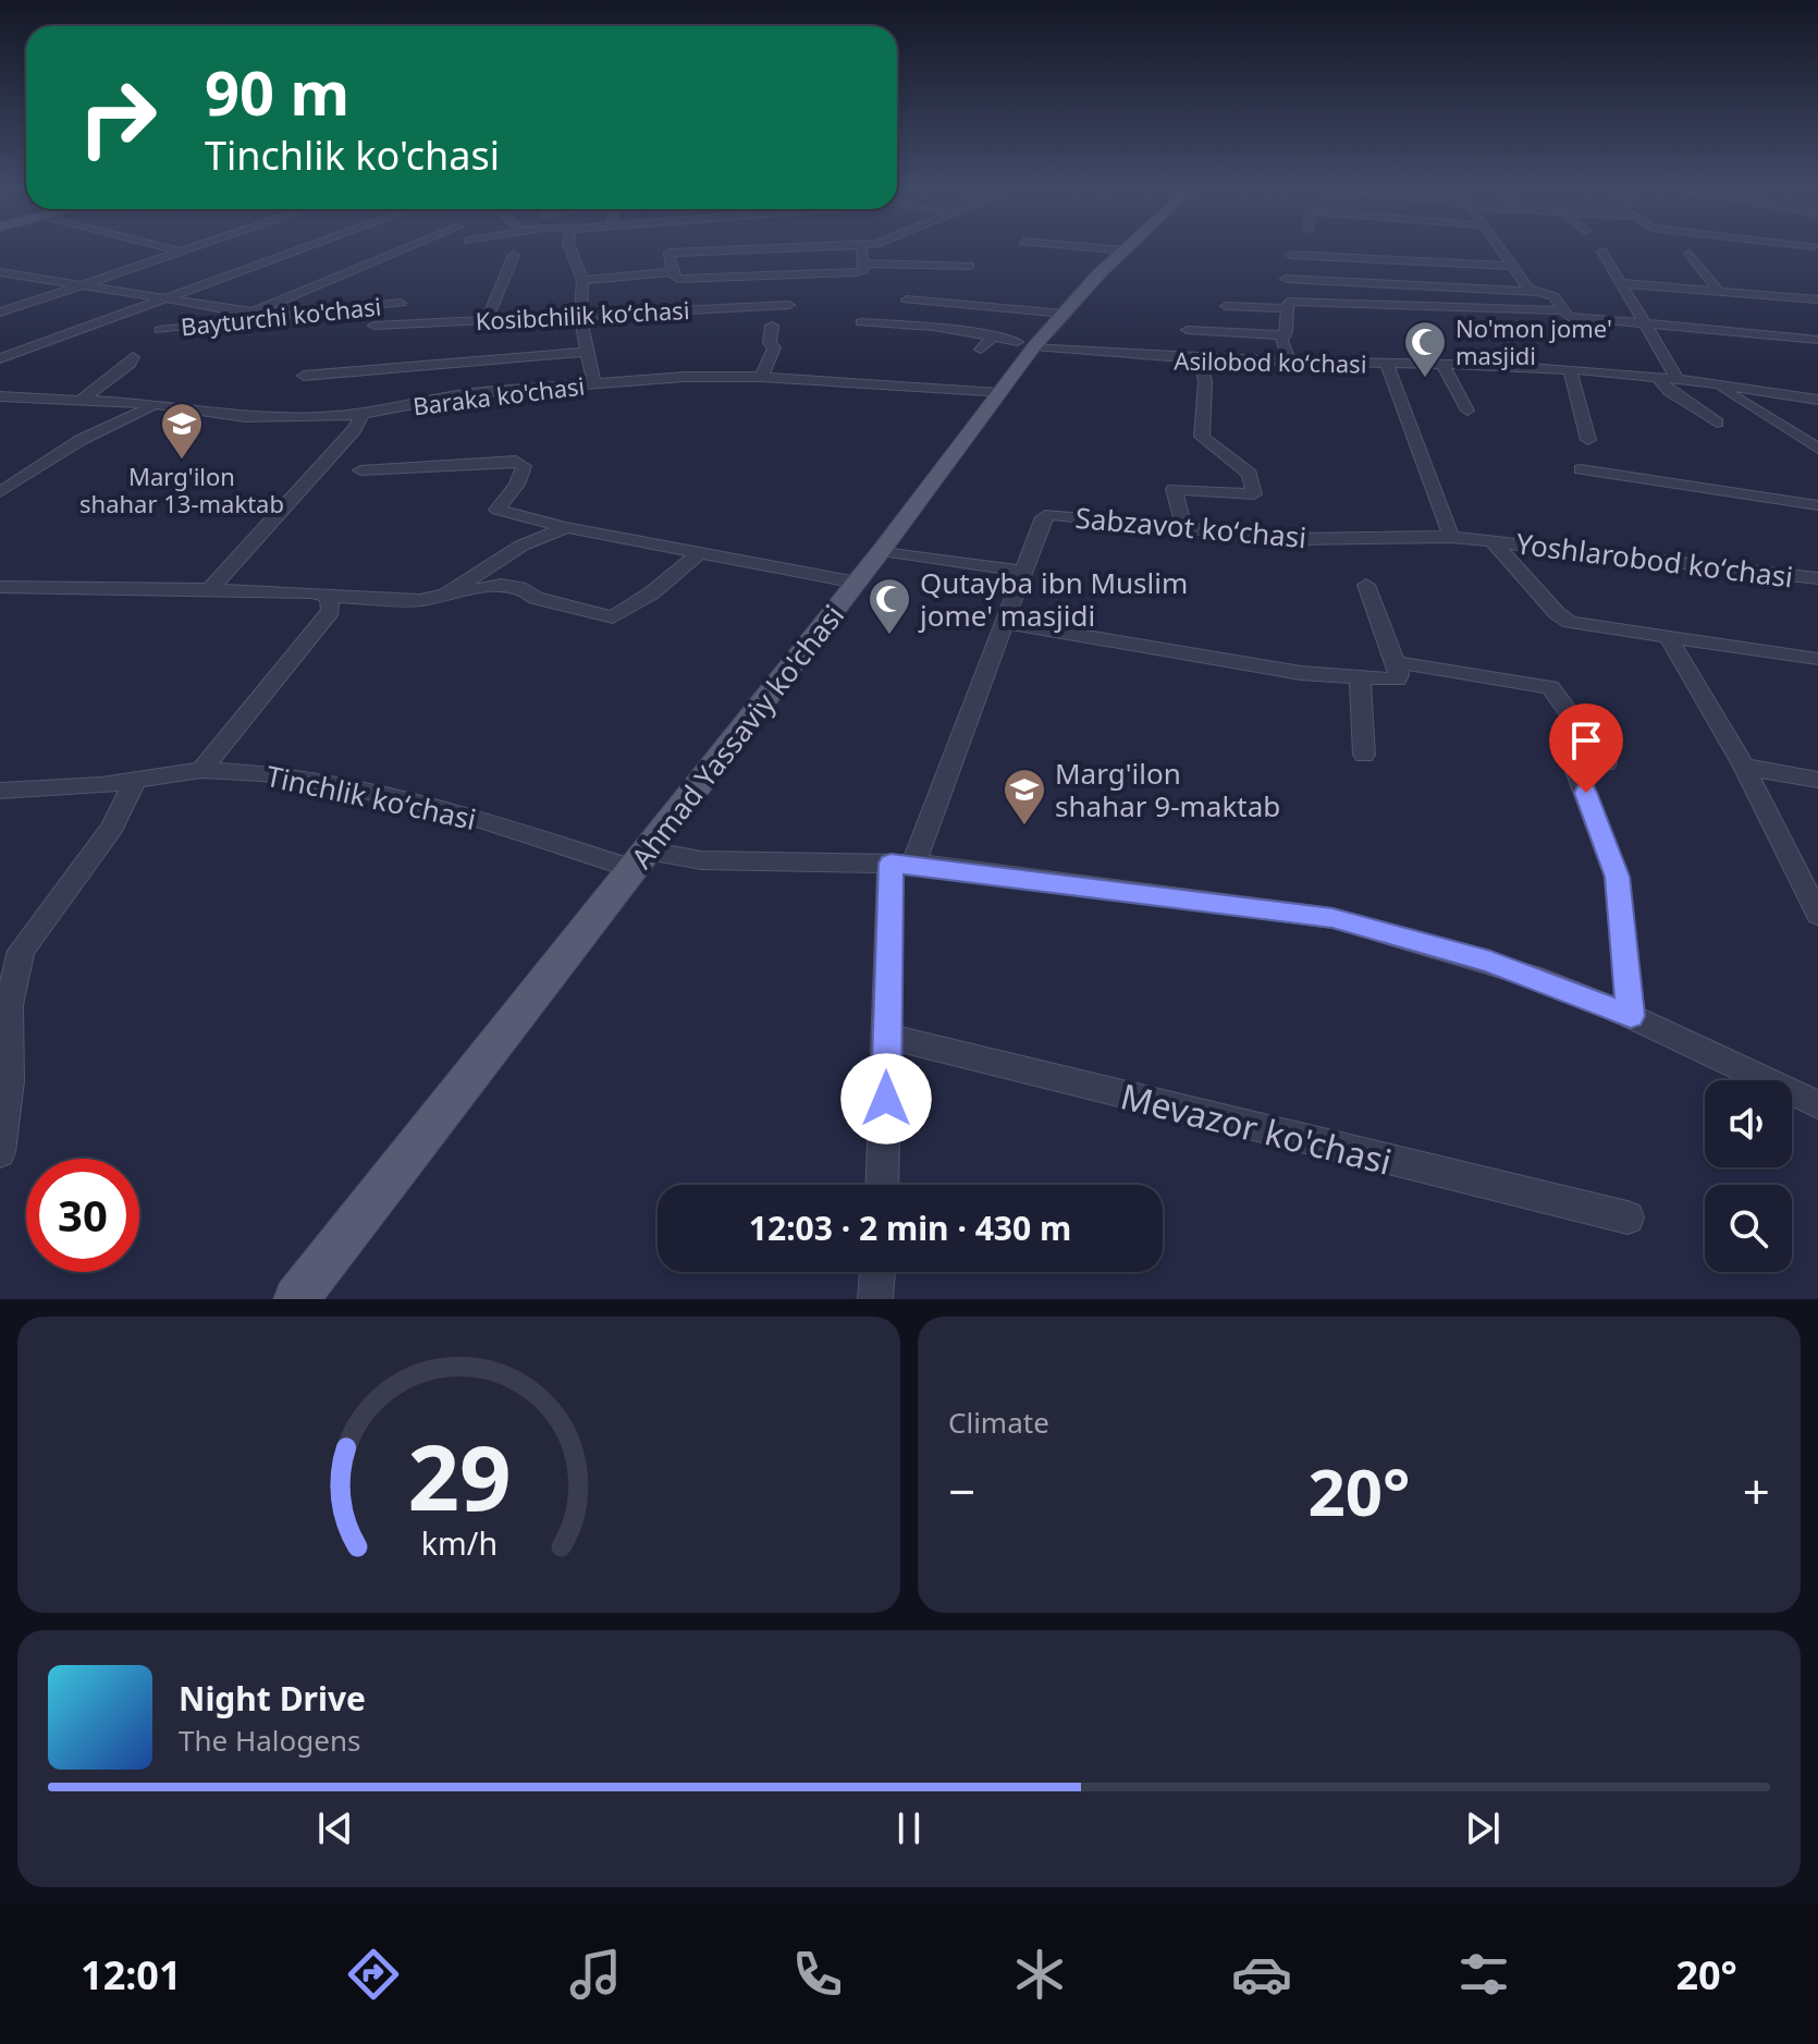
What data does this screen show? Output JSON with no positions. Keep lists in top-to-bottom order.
{
  "streets": {
    "main road": ["Ahmad Yassaviy ko'chasi"],
    "street": [
      "Kosibchilik koʻchasi",
      "Bayturchi ko'chasi",
      "Asilobod koʻchasi",
      "Baraka ko'chasi",
      "Sabzavot koʻchasi",
      "Yoshlarobod koʻchasi",
      "Tinchlik koʻchasi",
      "Mevazor ko'chasi"
    ]
  },
  "crossings": [
    ["Asilobod koʻchasi", "Ahmad Yassaviy ko'chasi"],
    ["Baraka ko'chasi", "Ahmad Yassaviy ko'chasi"],
    ["Sabzavot koʻchasi", "Yoshlarobod koʻchasi"],
    ["Sabzavot koʻchasi", "Tinchlik koʻchasi"],
    ["Ahmad Yassaviy ko'chasi", "Tinchlik koʻchasi"]
  ],
  "places": {
    "mosque": ["No'mon jome' masjidi", "Qutayba ibn Muslim jome' masjidi"],
    "school or university": ["Marg'ilon shahar 13-maktab", "Marg'ilon shahar 9-maktab"]
  },
  "page": {
    "turn": ["90 m", "Tinchlik ko'chasi"],
    "limit": "30",
    "trip": "12:03 · 2 min · 430 m",
    "tile": "Climate",
    "heat": ["−", "20°", "+"],
    "song": ["Night Drive", "The Halogens"],
    "tabs": ["12:01", "20°"],
    "gauge": ["29", "km/h"]
  }
}
